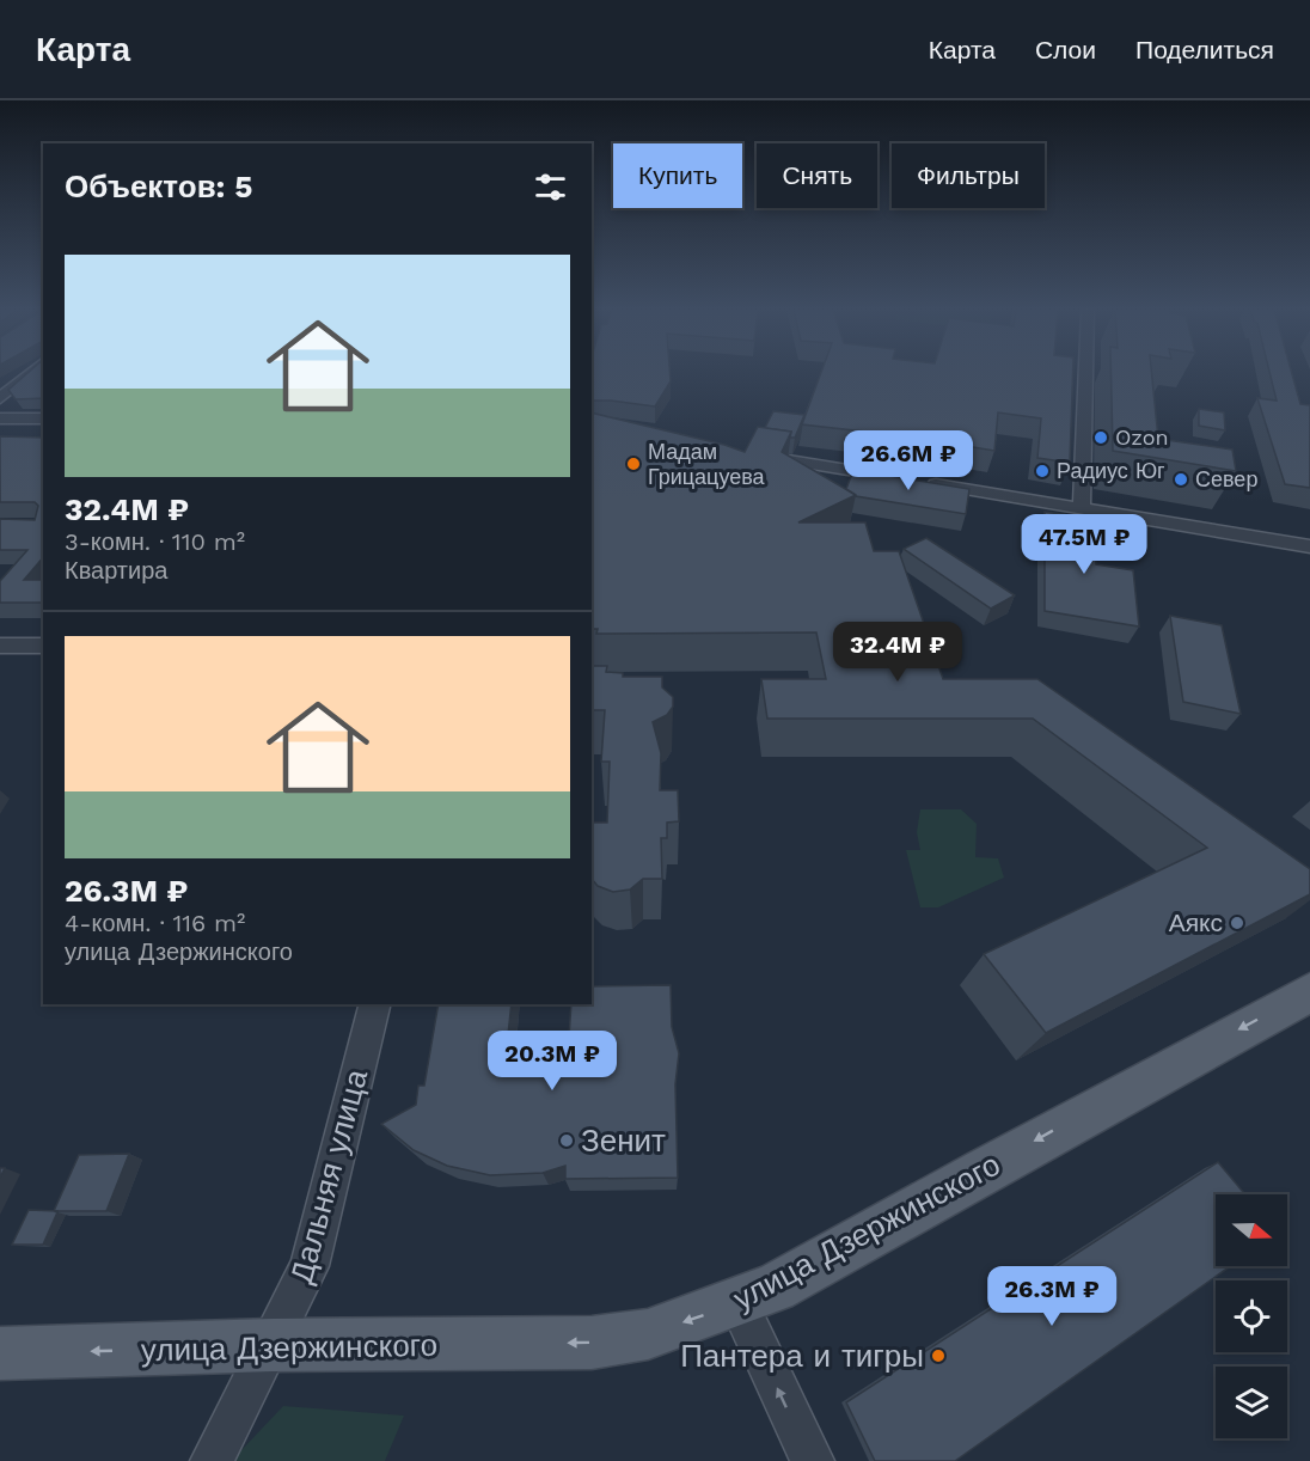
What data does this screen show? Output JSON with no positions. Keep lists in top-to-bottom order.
{
  "streets": {
    "main road": ["улица Дзержинского"],
    "street": ["Дальняя улица"]
  },
  "crossings": [
    ["Дальняя улица", "улица Дзержинского"]
  ],
  "one_way": ["улица Дзержинского"],
  "places": [
    "Ozon",
    "Мадам Грицацуева",
    "Радиус Юг",
    "Север",
    "Аякс",
    "Зенит",
    "Пантера и тигры"
  ],
  "north": "right",
  "page": {
    "header": "Карта",
    "nav": ["Карта", "Слои", "Поделиться"],
    "chip": ["Купить", "Снять", "Фильтры"],
    "heading": "Объектов: 5",
    "list": [
      {
        "name": "32.4M ₽",
        "note": "3-комн. · 110 m² · Квартира"
      },
      {
        "name": "26.3M ₽",
        "note": "4-комн. · 116 m² · улица Дзержинского"
      }
    ],
    "price": [
      "26.6M ₽",
      "47.5M ₽",
      "32.4M ₽",
      "20.3M ₽",
      "26.3M ₽"
    ]
  }
}
